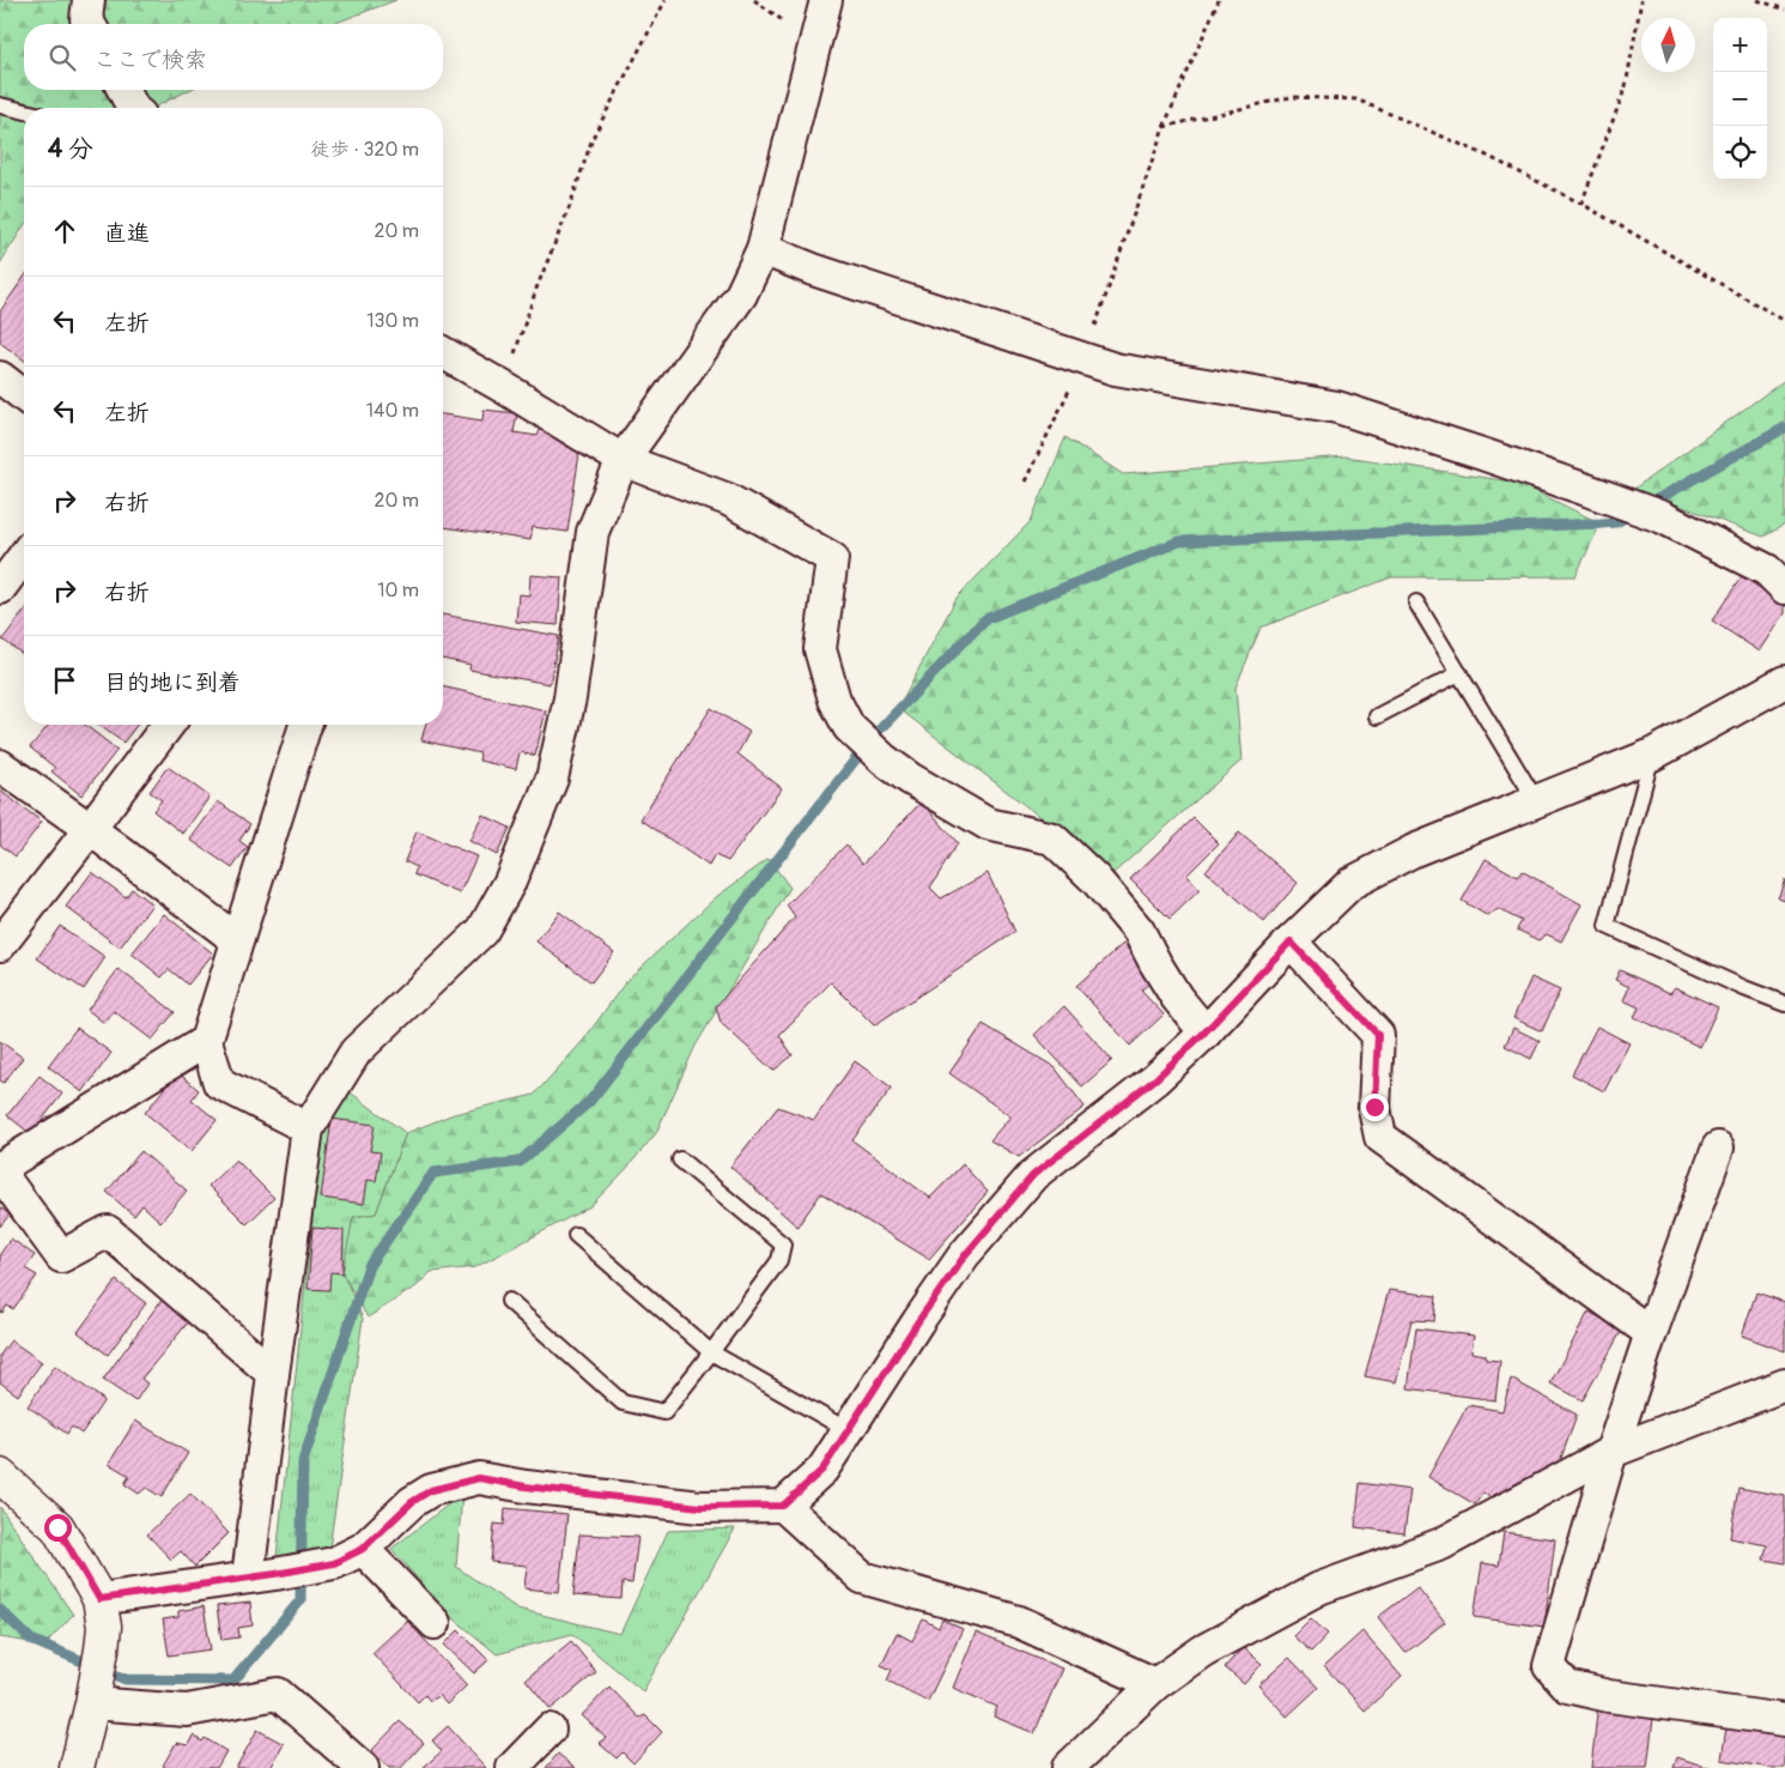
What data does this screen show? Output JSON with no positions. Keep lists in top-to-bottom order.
{
  "north": "top",
  "page": {
    "map_buttons": ["+", "−"],
    "search": "ここで検索",
    "heading": ["4 分", "徒歩 · 320 m"],
    "list": [
      ["直進", "20 m"],
      ["左折", "130 m"],
      ["左折", "140 m"],
      ["右折", "20 m"],
      ["右折", "10 m"],
      "目的地に到着"
    ]
  }
}
